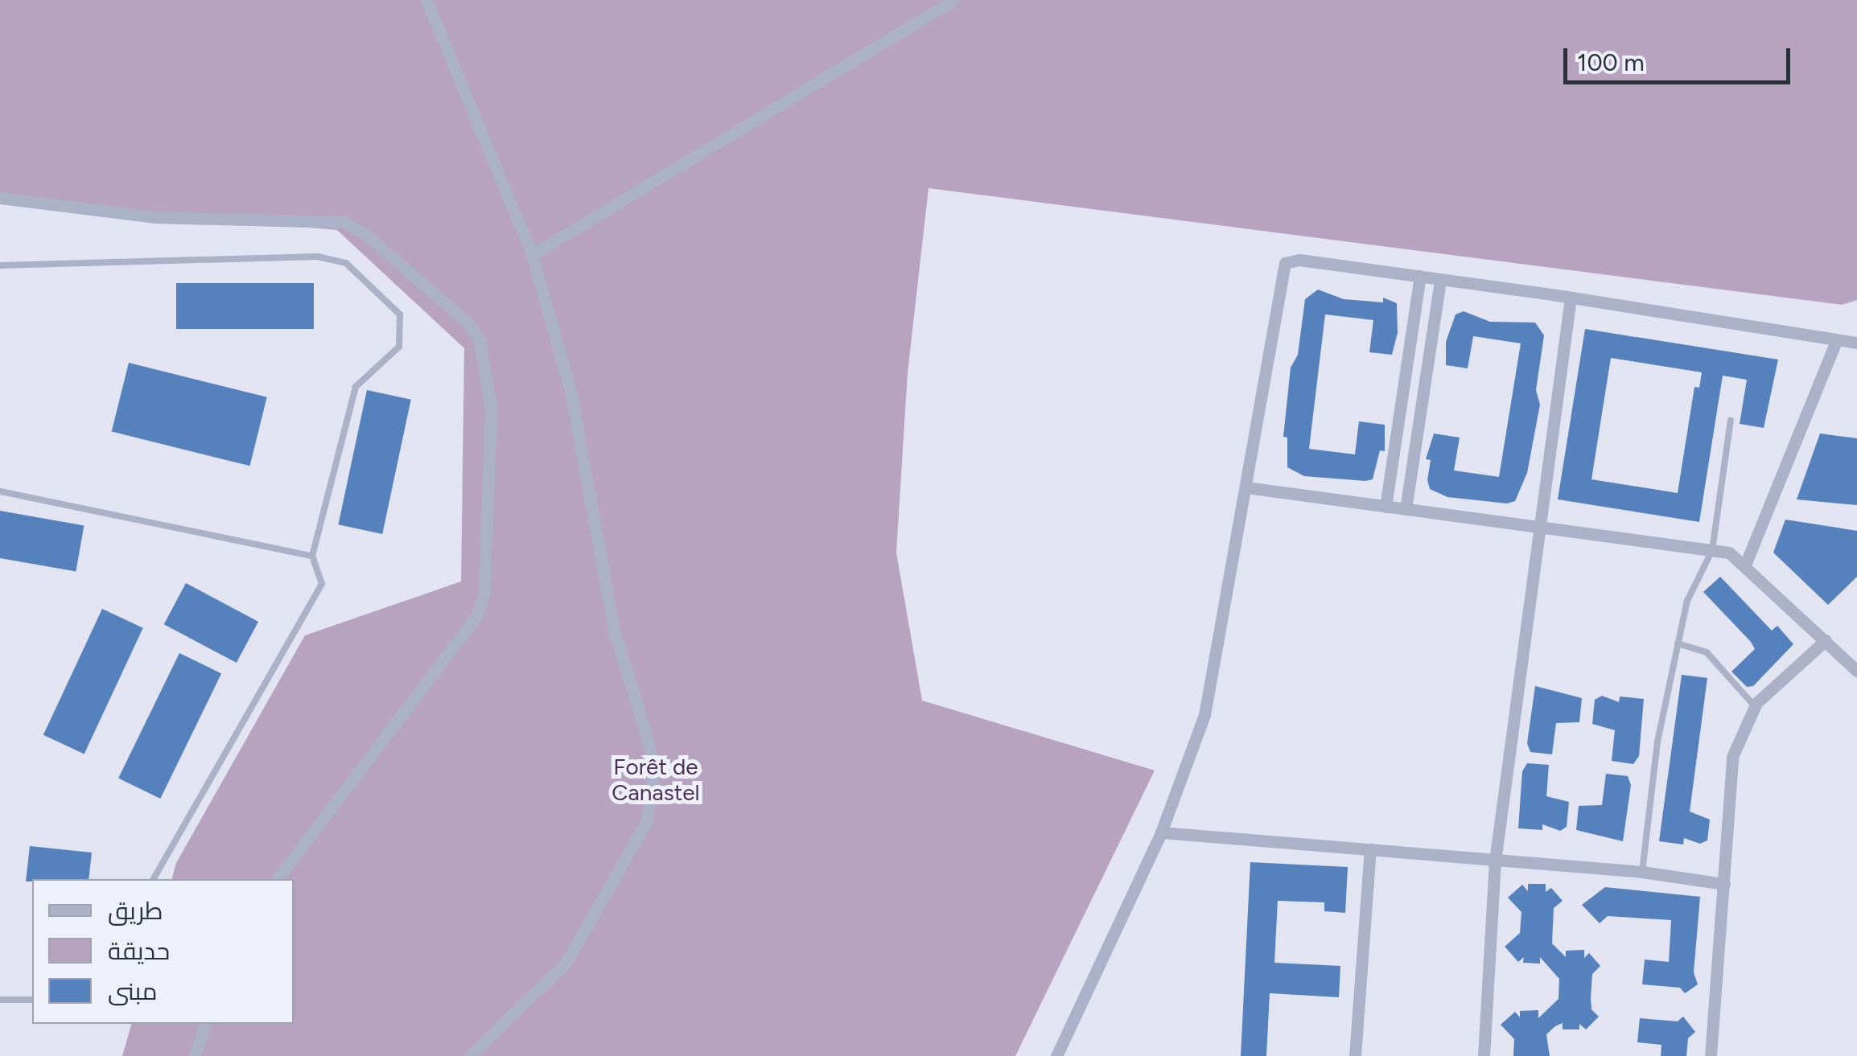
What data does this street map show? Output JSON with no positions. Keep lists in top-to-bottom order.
{
  "parks": ["Forêt de Canastel"],
  "legend": ["طريق", "حديقة", "مبنى"],
  "scale_bar": "100 m"
}
